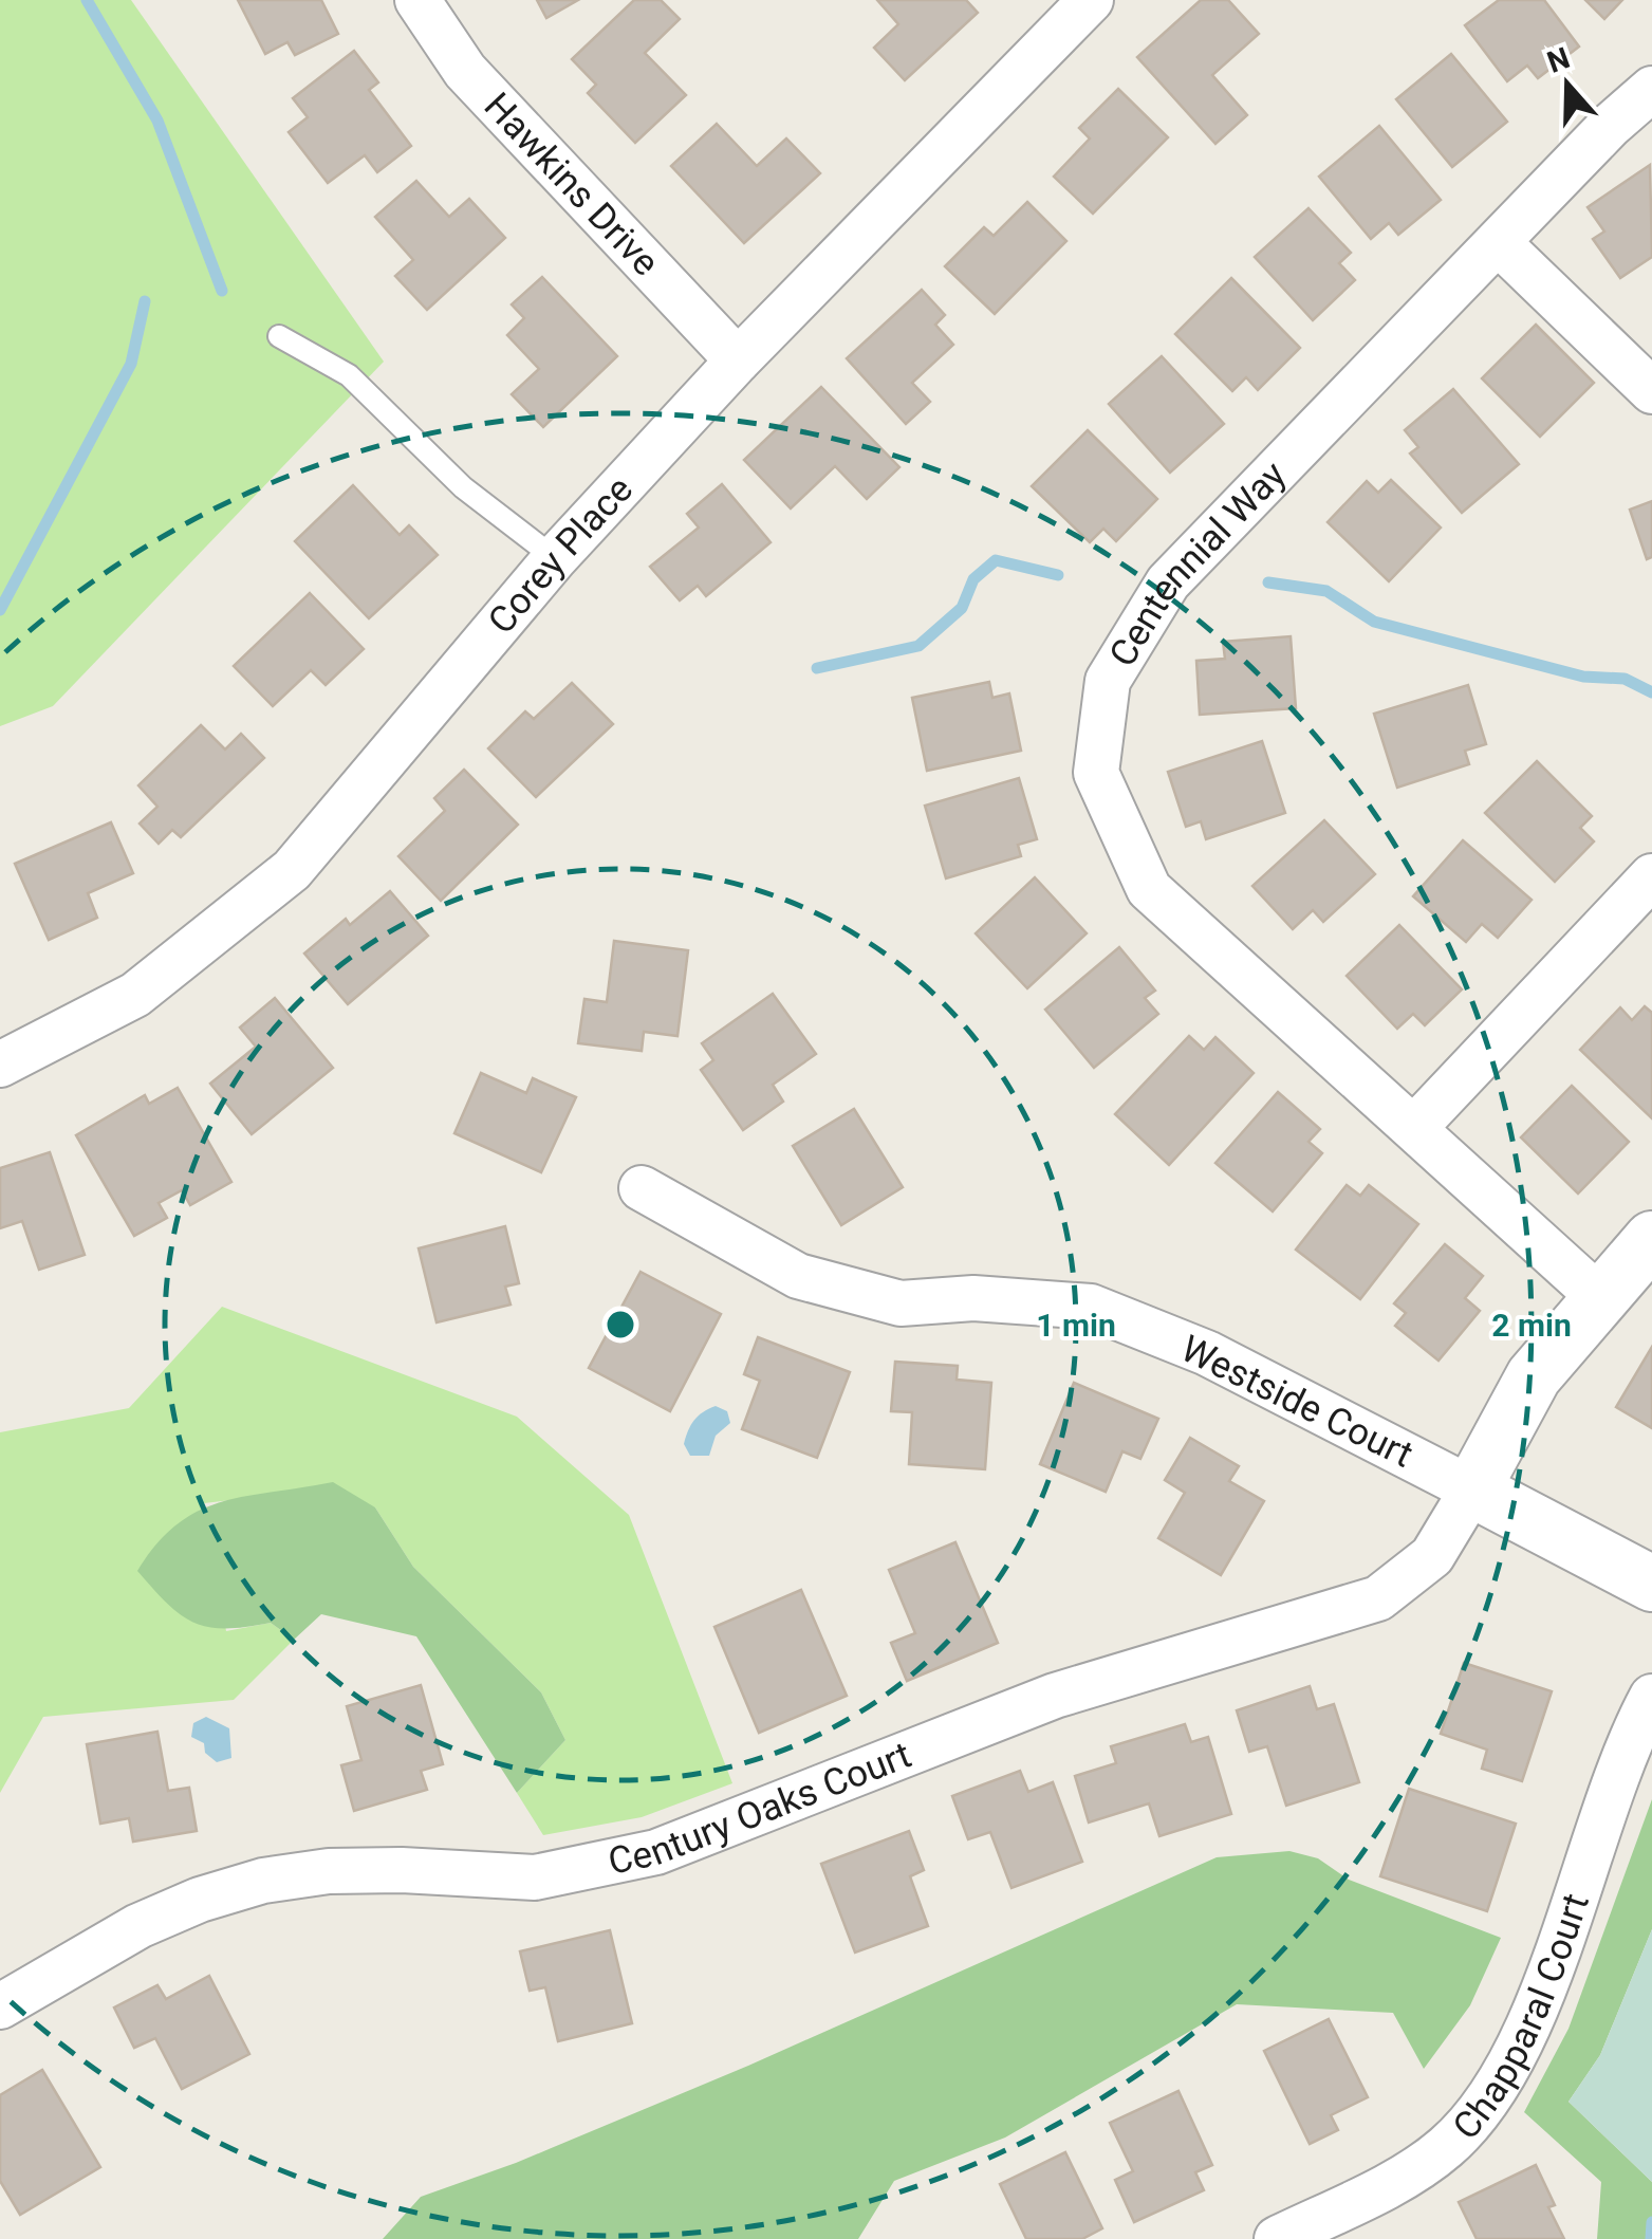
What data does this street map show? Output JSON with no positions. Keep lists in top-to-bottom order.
{
  "streets": {
    "street": [
      "Hawkins Drive",
      "Corey Place",
      "Centennial Way",
      "Westside Court",
      "Century Oaks Court",
      "Chapparal Court"
    ]
  },
  "crossings": [
    ["Hawkins Drive", "Corey Place"],
    ["Westside Court", "Century Oaks Court"]
  ],
  "north": "top",
  "rings": ["1 min", "2 min"]
}
